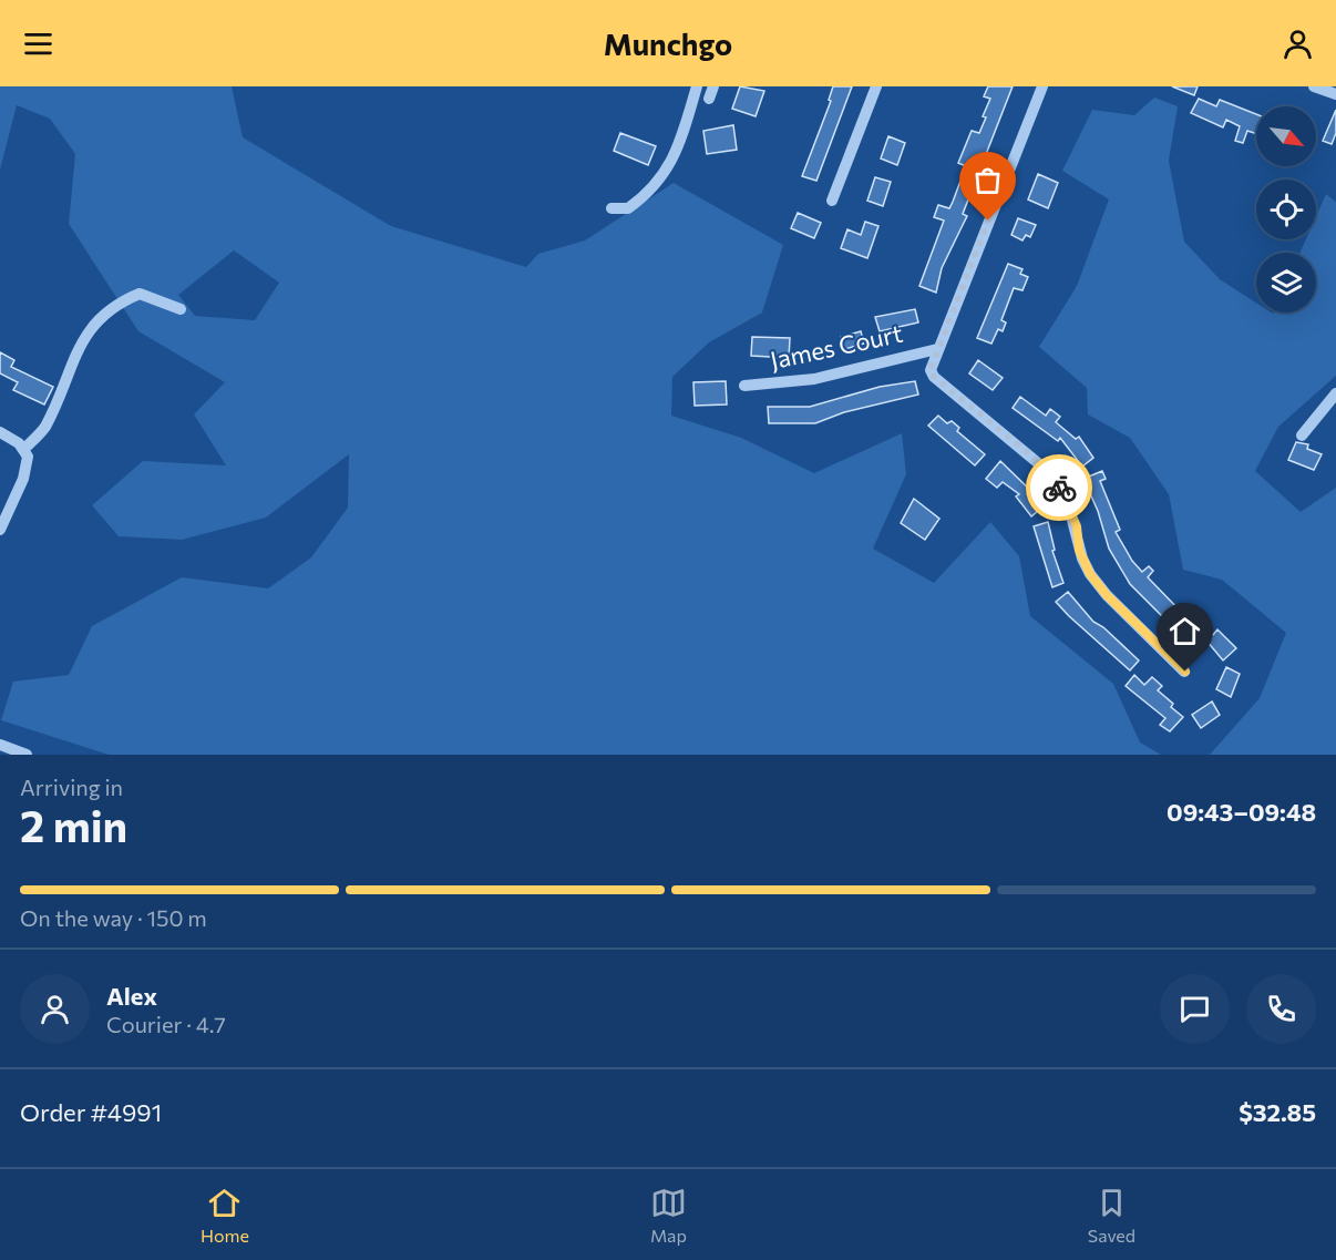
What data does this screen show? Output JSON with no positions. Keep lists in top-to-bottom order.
{
  "streets": {
    "street": ["James Court"]
  },
  "north": "bottom right",
  "page": {
    "header": "Munchgo",
    "heading": ["2 min", "Arriving in", "09:43–09:48"],
    "panel": [
      "Alex",
      "Courier · 4.7",
      "Order #4991",
      "$32.85"
    ],
    "bar": "On the way · 150 m",
    "tabs": ["Home", "Map", "Saved"]
  }
}
